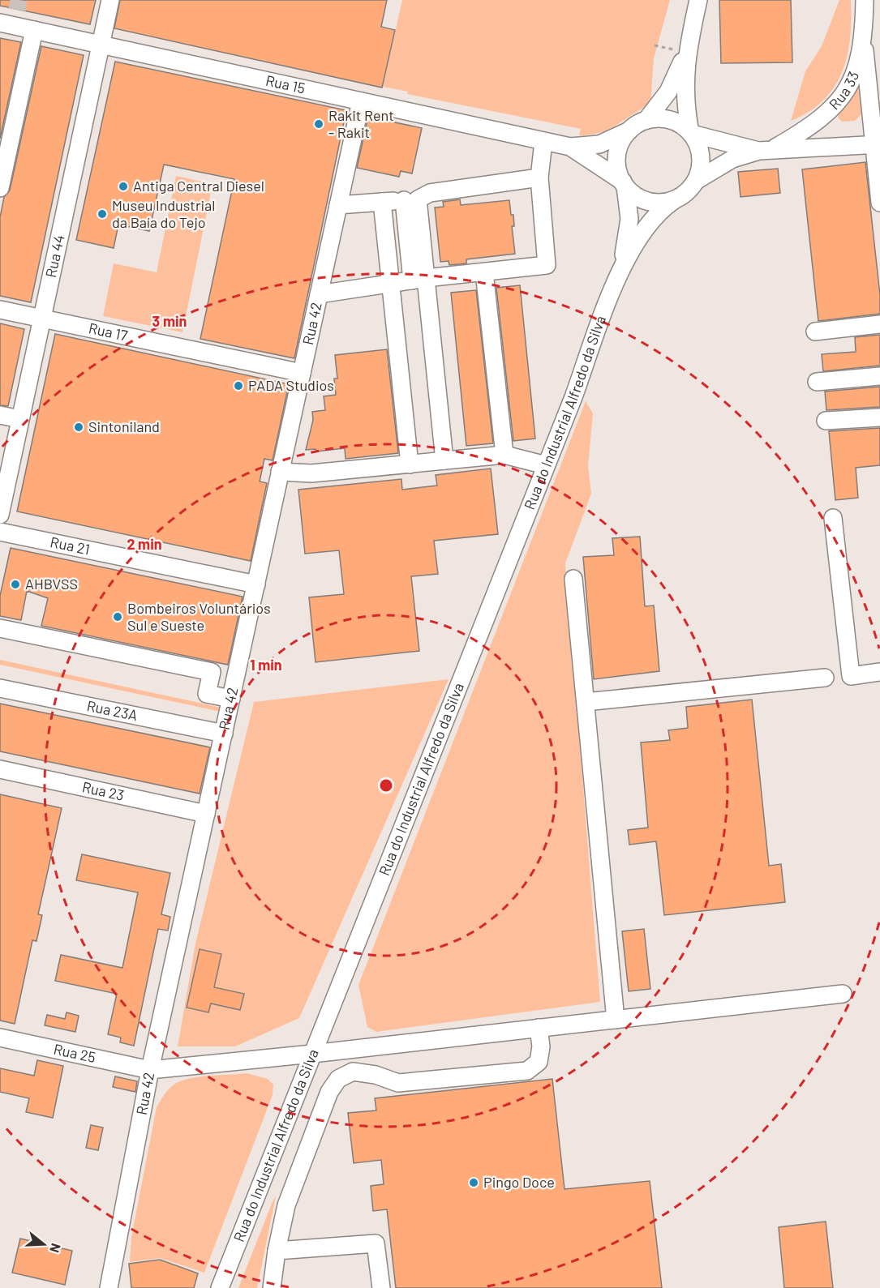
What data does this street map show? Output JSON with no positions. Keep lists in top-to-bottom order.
{
  "streets": {
    "street": [
      "Rua 15",
      "Rua 33",
      "Rua 44",
      "Rua 42",
      "Rua 17",
      "Rua do Industrial Alfredo da Silva",
      "Rua 21",
      "Rua 23A",
      "Rua 23",
      "Rua 25"
    ]
  },
  "crossings": [
    ["Rua 15", "Rua 44"],
    ["Rua 15", "Rua 42"],
    ["Rua 15", "Rua do Industrial Alfredo da Silva"],
    ["Rua 44", "Rua 17"],
    ["Rua 42", "Rua 17"],
    ["Rua 42", "Rua 21"],
    ["Rua 42", "Rua 23A"],
    ["Rua 42", "Rua 23"],
    ["Rua 42", "Rua 25"],
    ["Rua do Industrial Alfredo da Silva", "Rua 25"]
  ],
  "places": [
    "Rakit Rent - Rakit",
    "Antiga Central Diesel",
    "Museu Industrial da Baía do Tejo",
    "PADA Studios",
    "Sintoniland",
    "AHBVSS",
    "Bombeiros Voluntários Sul e Sueste",
    "Pingo Doce"
  ],
  "north": "right",
  "rings": ["3 min", "2 min", "1 min"]
}
